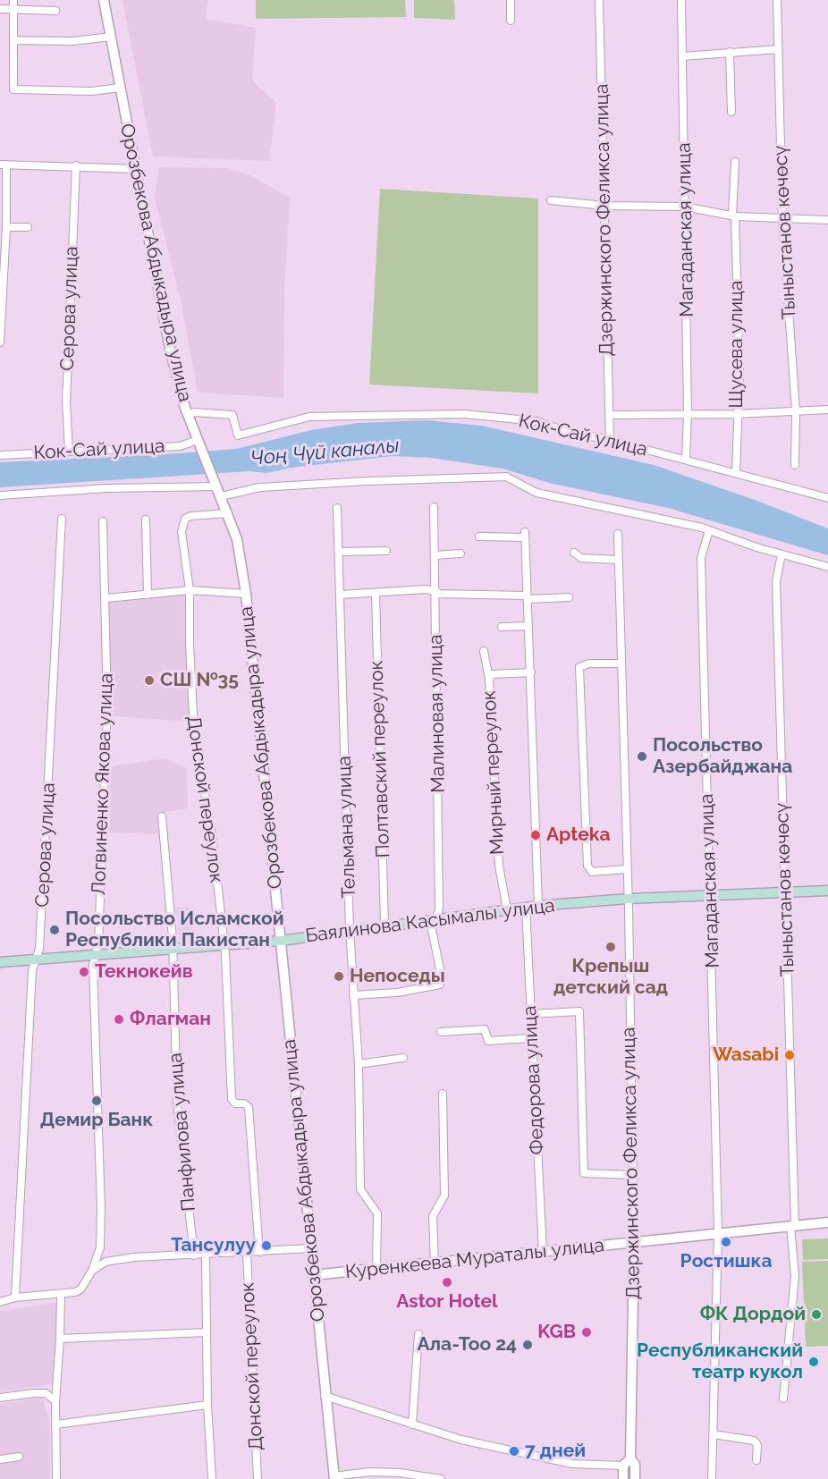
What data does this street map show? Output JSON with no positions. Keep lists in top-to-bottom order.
{
  "streets": {
    "main road": ["Баялинова Касымалы улица"],
    "street": [
      "Дзержинского Феликса улица",
      "Магаданская улица",
      "Тыныстанов көчөсү",
      "Орозбекова Абдыкадыра улица",
      "Серова улица",
      "Щусева улица",
      "Кок-Сай улица",
      "Малиновая улица",
      "Полтавский переулок",
      "Мирный переулок",
      "Логвиненко Якова улица",
      "Донской переулок",
      "Тельмана улица",
      "Федорова улица",
      "Панфилова улица",
      "Куренкеева Мураталы улица"
    ]
  },
  "crossings": [
    ["Дзержинского Феликса улица", "Кок-Сай улица"],
    ["Дзержинского Феликса улица", "Баялинова Касымалы улица"],
    ["Дзержинского Феликса улица", "Куренкеева Мураталы улица"],
    ["Магаданская улица", "Кок-Сай улица"],
    ["Магаданская улица", "Баялинова Касымалы улица"],
    ["Магаданская улица", "Куренкеева Мураталы улица"],
    ["Тыныстанов көчөсү", "Баялинова Касымалы улица"],
    ["Тыныстанов көчөсү", "Куренкеева Мураталы улица"],
    ["Орозбекова Абдыкадыра улица", "Кок-Сай улица"],
    ["Орозбекова Абдыкадыра улица", "Донской переулок"],
    ["Орозбекова Абдыкадыра улица", "Баялинова Касымалы улица"],
    ["Орозбекова Абдыкадыра улица", "Куренкеева Мураталы улица"],
    ["Серова улица", "Кок-Сай улица"],
    ["Серова улица", "Баялинова Касымалы улица"],
    ["Щусева улица", "Кок-Сай улица"],
    ["Малиновая улица", "Тельмана улица"],
    ["Малиновая улица", "Баялинова Касымалы улица"],
    ["Полтавский переулок", "Баялинова Касымалы улица"],
    ["Мирный переулок", "Баялинова Касымалы улица"],
    ["Логвиненко Якова улица", "Баялинова Касымалы улица"],
    ["Донской переулок", "Баялинова Касымалы улица"],
    ["Тельмана улица", "Баялинова Касымалы улица"],
    ["Тельмана улица", "Куренкеева Мураталы улица"],
    ["Баялинова Касымалы улица", "Федорова улица"],
    ["Баялинова Касымалы улица", "Панфилова улица"],
    ["Федорова улица", "Куренкеева Мураталы улица"]
  ],
  "water": ["Чоң Чүй каналы"],
  "places": [
    "СШ №35",
    "Посольство Азербайджана",
    "Apteka",
    "Посольство Исламской Республики Пакистан",
    "Крепыш детский сад",
    "Текнокейв",
    "Непоседы",
    "Флагман",
    "Wasabi",
    "Демир Банк",
    "Ростишка",
    "Тансулуу",
    "Astor Hotel",
    "ФК Дордой",
    "KGB",
    "Ала-Тоо 24",
    "Республиканский театр кукол",
    "7 дней"
  ]
}
